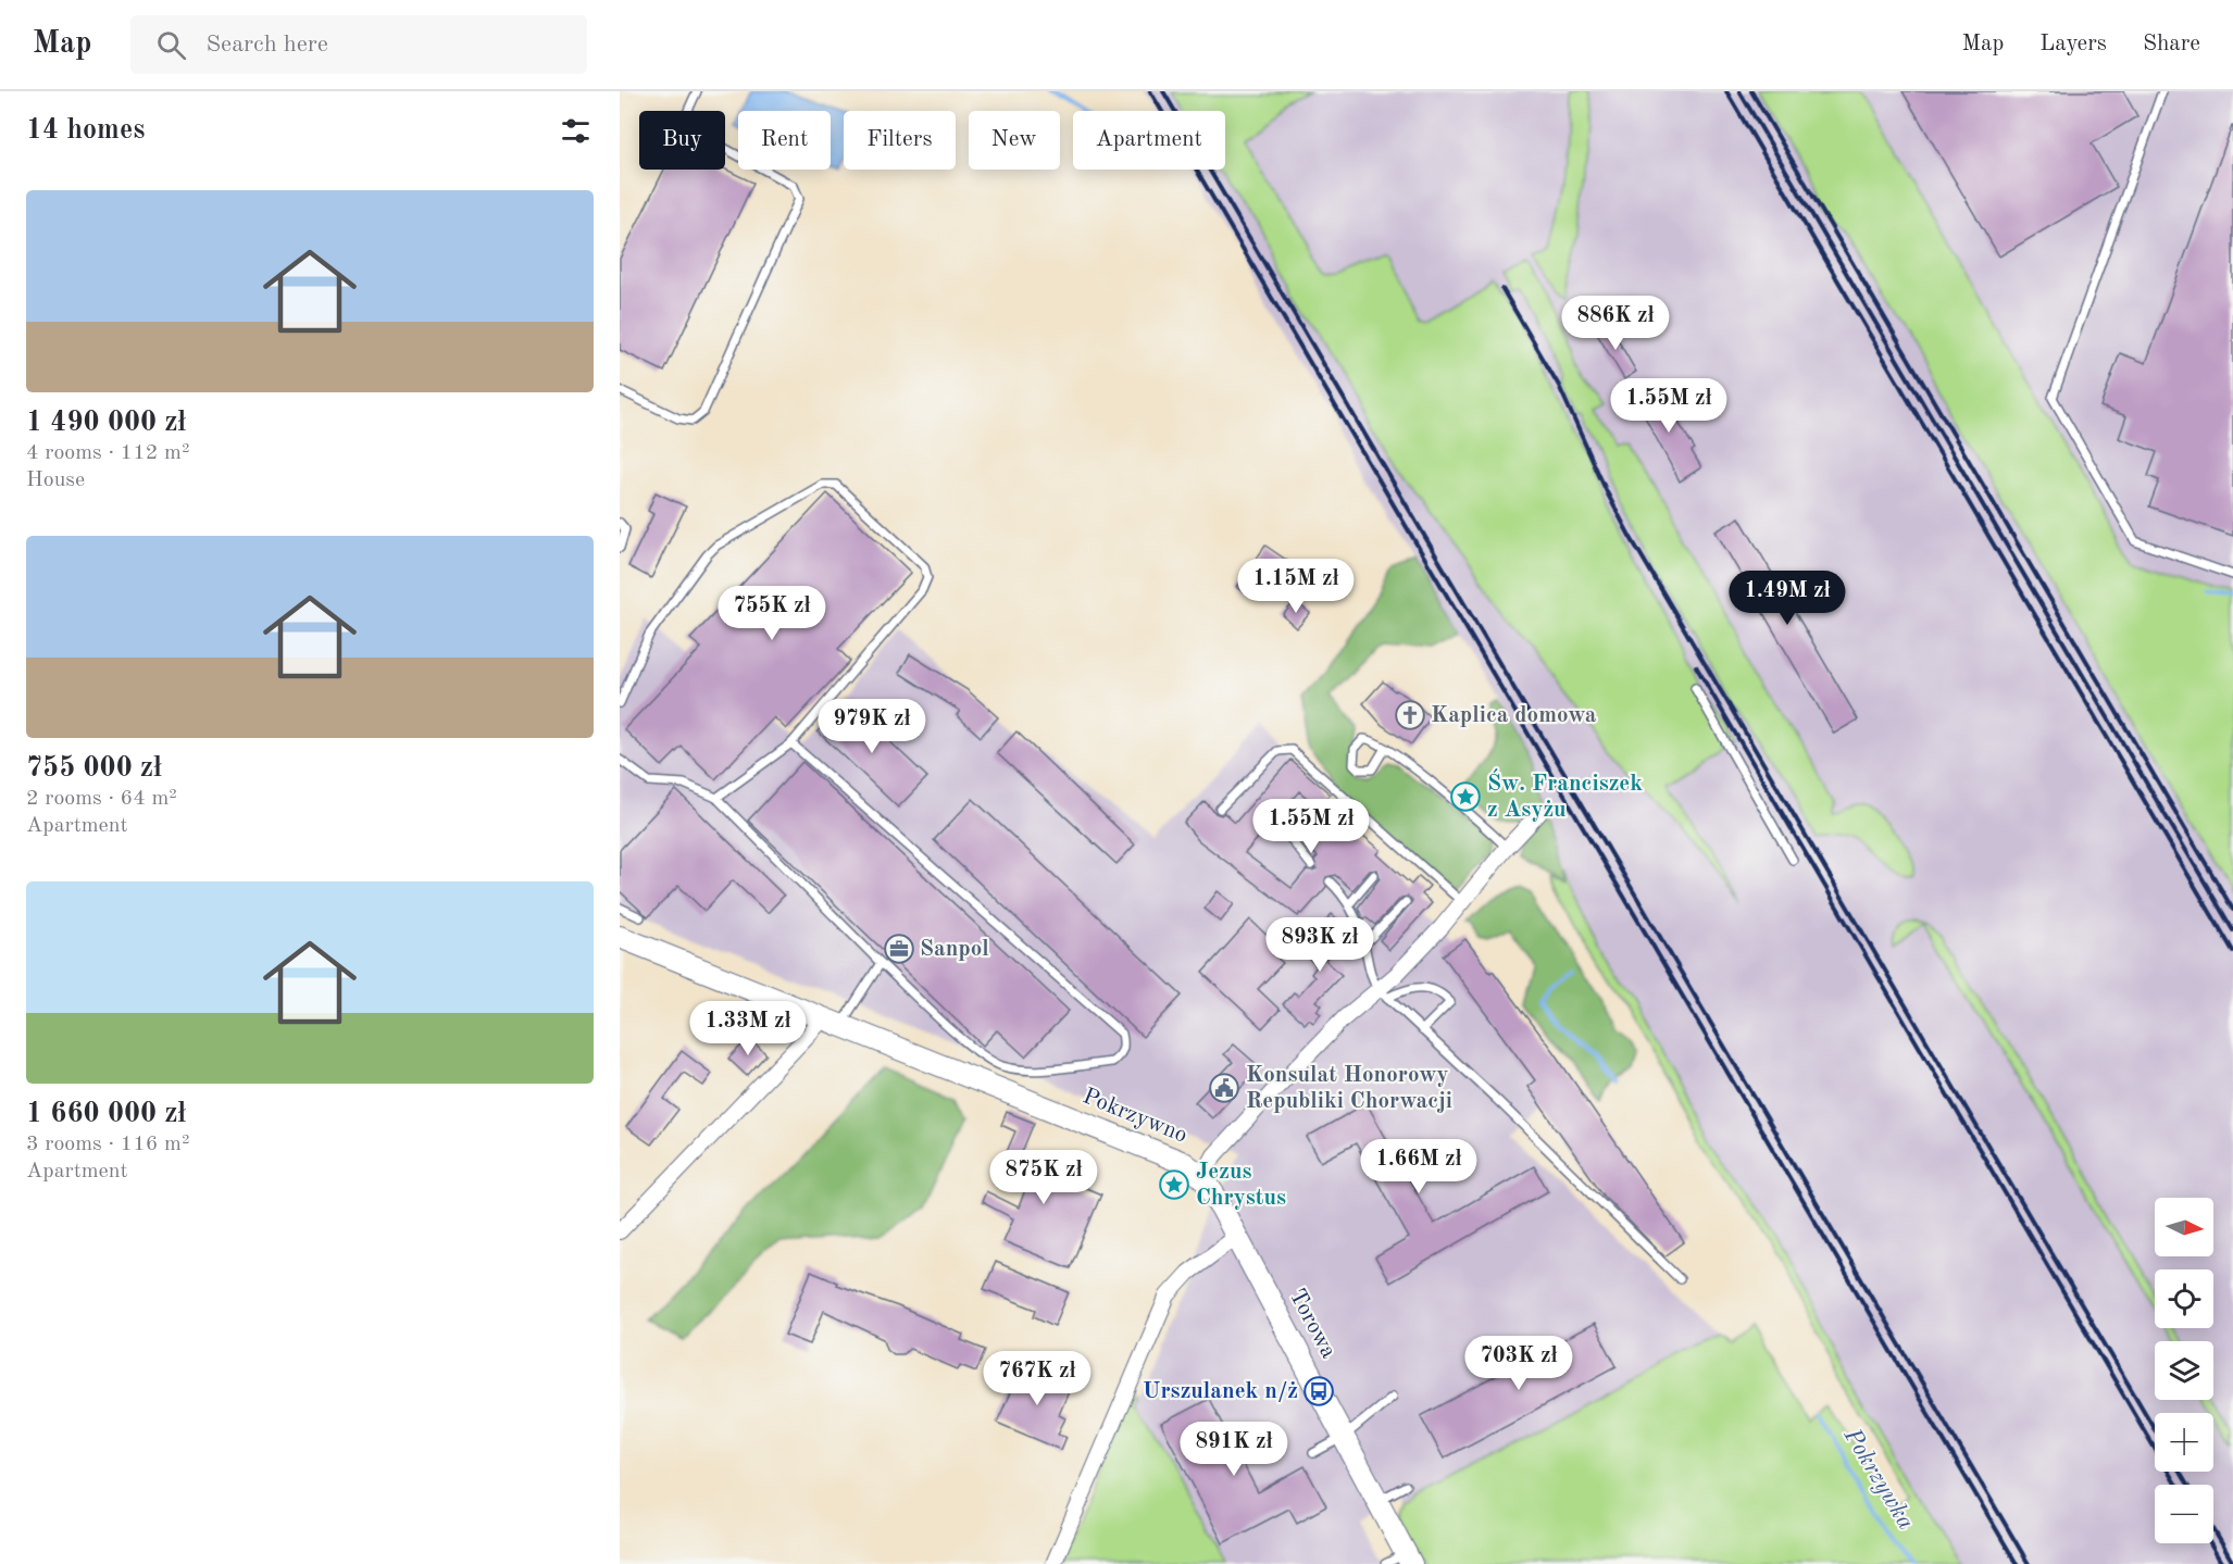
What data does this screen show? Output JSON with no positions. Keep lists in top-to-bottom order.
{
  "streets": {
    "street": ["Pokrzywno", "Torowa"]
  },
  "crossings": [
    ["Pokrzywno", "Torowa"]
  ],
  "water": ["Pokrzywka"],
  "places": {
    "church": ["Kaplica domowa"],
    "place": ["Św. Franciszek z Asyżu", "Jezus Chrystus"],
    "office": ["Sanpol"],
    "public building": ["Konsulat Honorowy Republiki Chorwacji"],
    "bus stop": ["Urszulanek n/ż"]
  },
  "north": "right",
  "page": {
    "header": "Map",
    "search": "Search here",
    "nav": ["Map", "Layers", "Share"],
    "heading": "14 homes",
    "chip": [
      "Buy",
      "Rent",
      "Filters",
      "New",
      "Apartment"
    ],
    "list": [
      {
        "name": "1 490 000 zł",
        "note": "4 rooms · 112 m² · House"
      },
      {
        "name": "755 000 zł",
        "note": "2 rooms · 64 m² · Apartment"
      },
      {
        "name": "1 660 000 zł",
        "note": "3 rooms · 116 m² · Apartment"
      }
    ],
    "price": [
      "886K zł",
      "1.55M zł",
      "1.15M zł",
      "1.49M zł",
      "755K zł",
      "979K zł",
      "1.55M zł",
      "893K zł",
      "1.33M zł",
      "1.66M zł",
      "875K zł",
      "703K zł",
      "767K zł",
      "891K zł"
    ],
    "map_buttons": ["+", "−"]
  }
}
